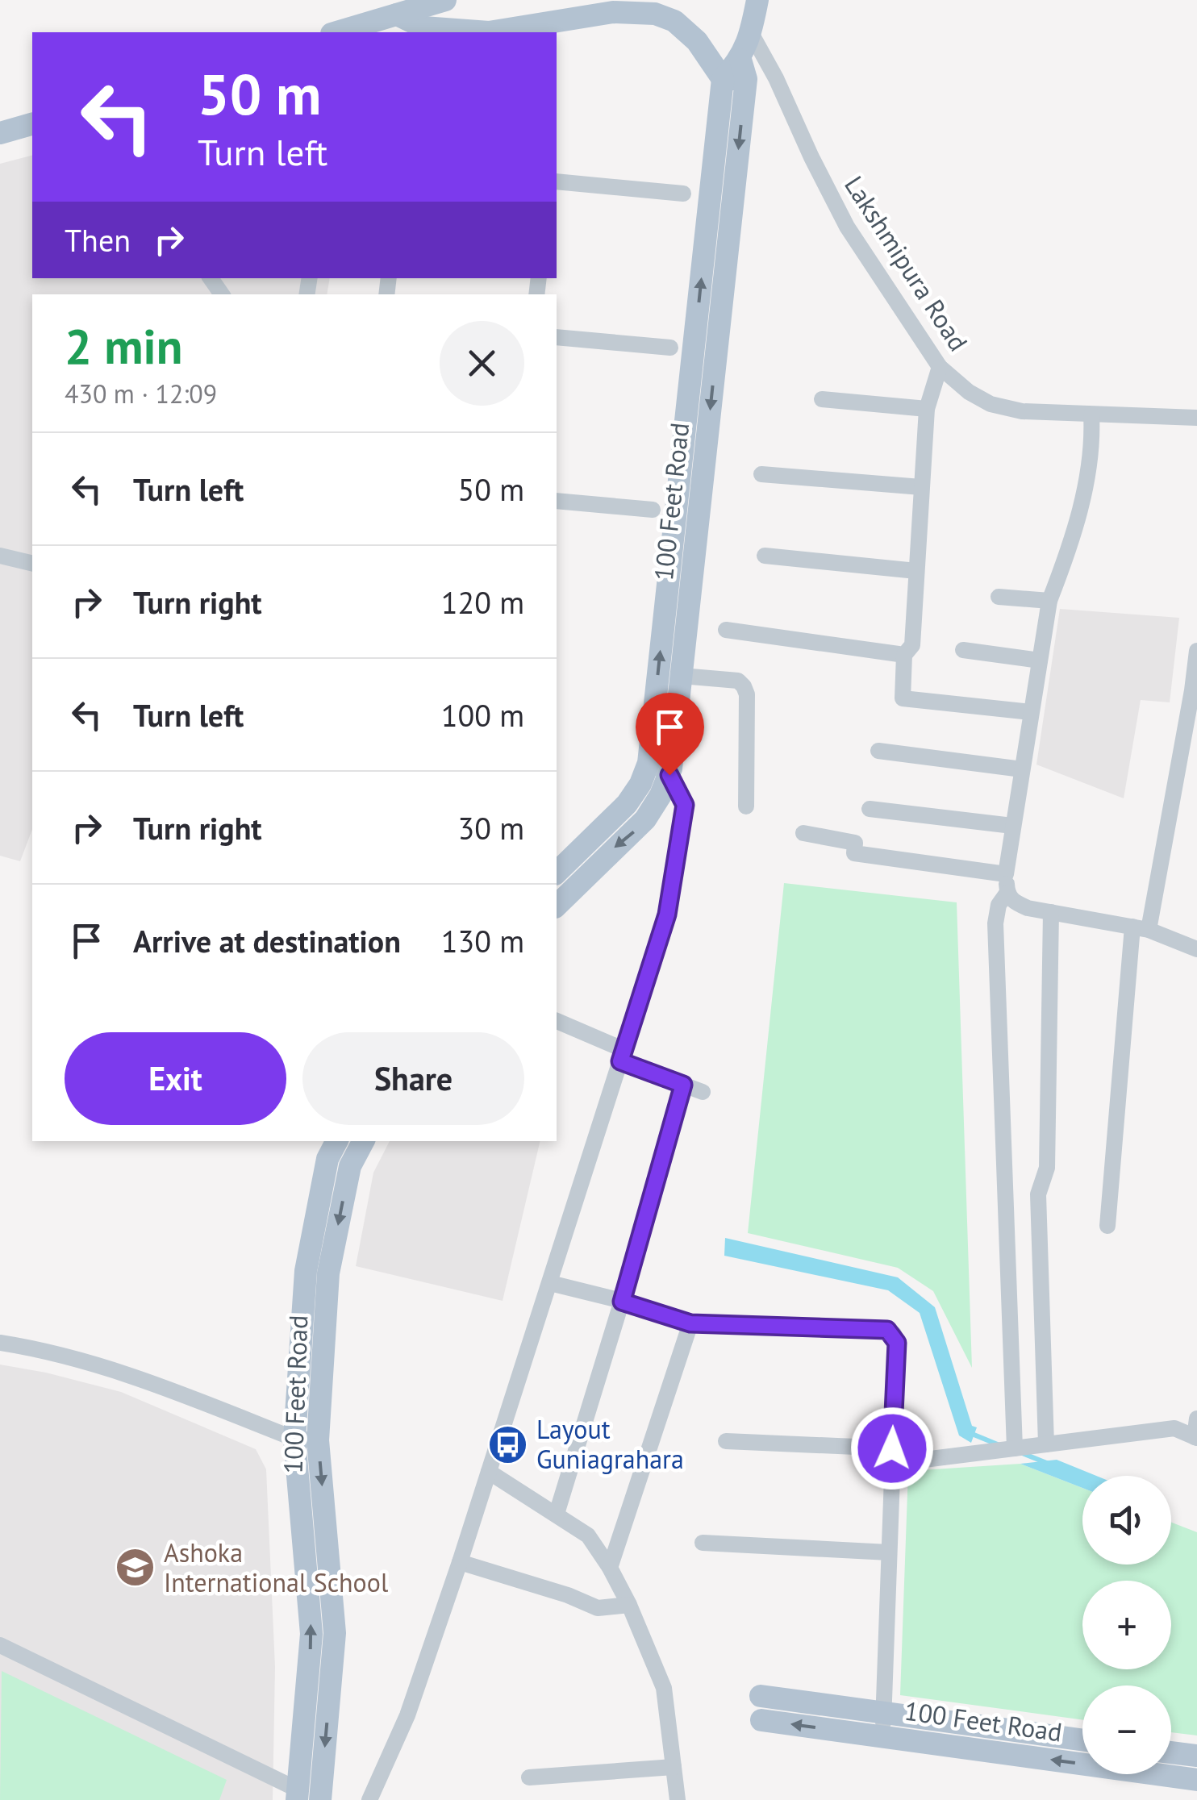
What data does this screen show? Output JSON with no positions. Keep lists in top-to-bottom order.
{
  "streets": {
    "main road": ["100 Feet Road"],
    "street": ["Lakshmipura Road"]
  },
  "crossings": [
    ["Lakshmipura Road", "100 Feet Road"]
  ],
  "places": {
    "bus stop": ["Layout Guniagrahara"],
    "school or university": ["Ashoka International School"]
  },
  "page": {
    "turn": ["50 m", "Turn left"],
    "then": "Then",
    "heading": ["2 min", "430 m · 12:09"],
    "list": [
      {
        "name": "Turn left",
        "value": "50 m"
      },
      {
        "name": "Turn right",
        "value": "120 m"
      },
      {
        "name": "Turn left",
        "value": "100 m"
      },
      {
        "name": "Turn right",
        "value": "30 m"
      },
      {
        "name": "Arrive at destination",
        "value": "130 m"
      }
    ],
    "buttons": ["Exit", "Share"],
    "map_buttons": ["+", "−"]
  }
}
